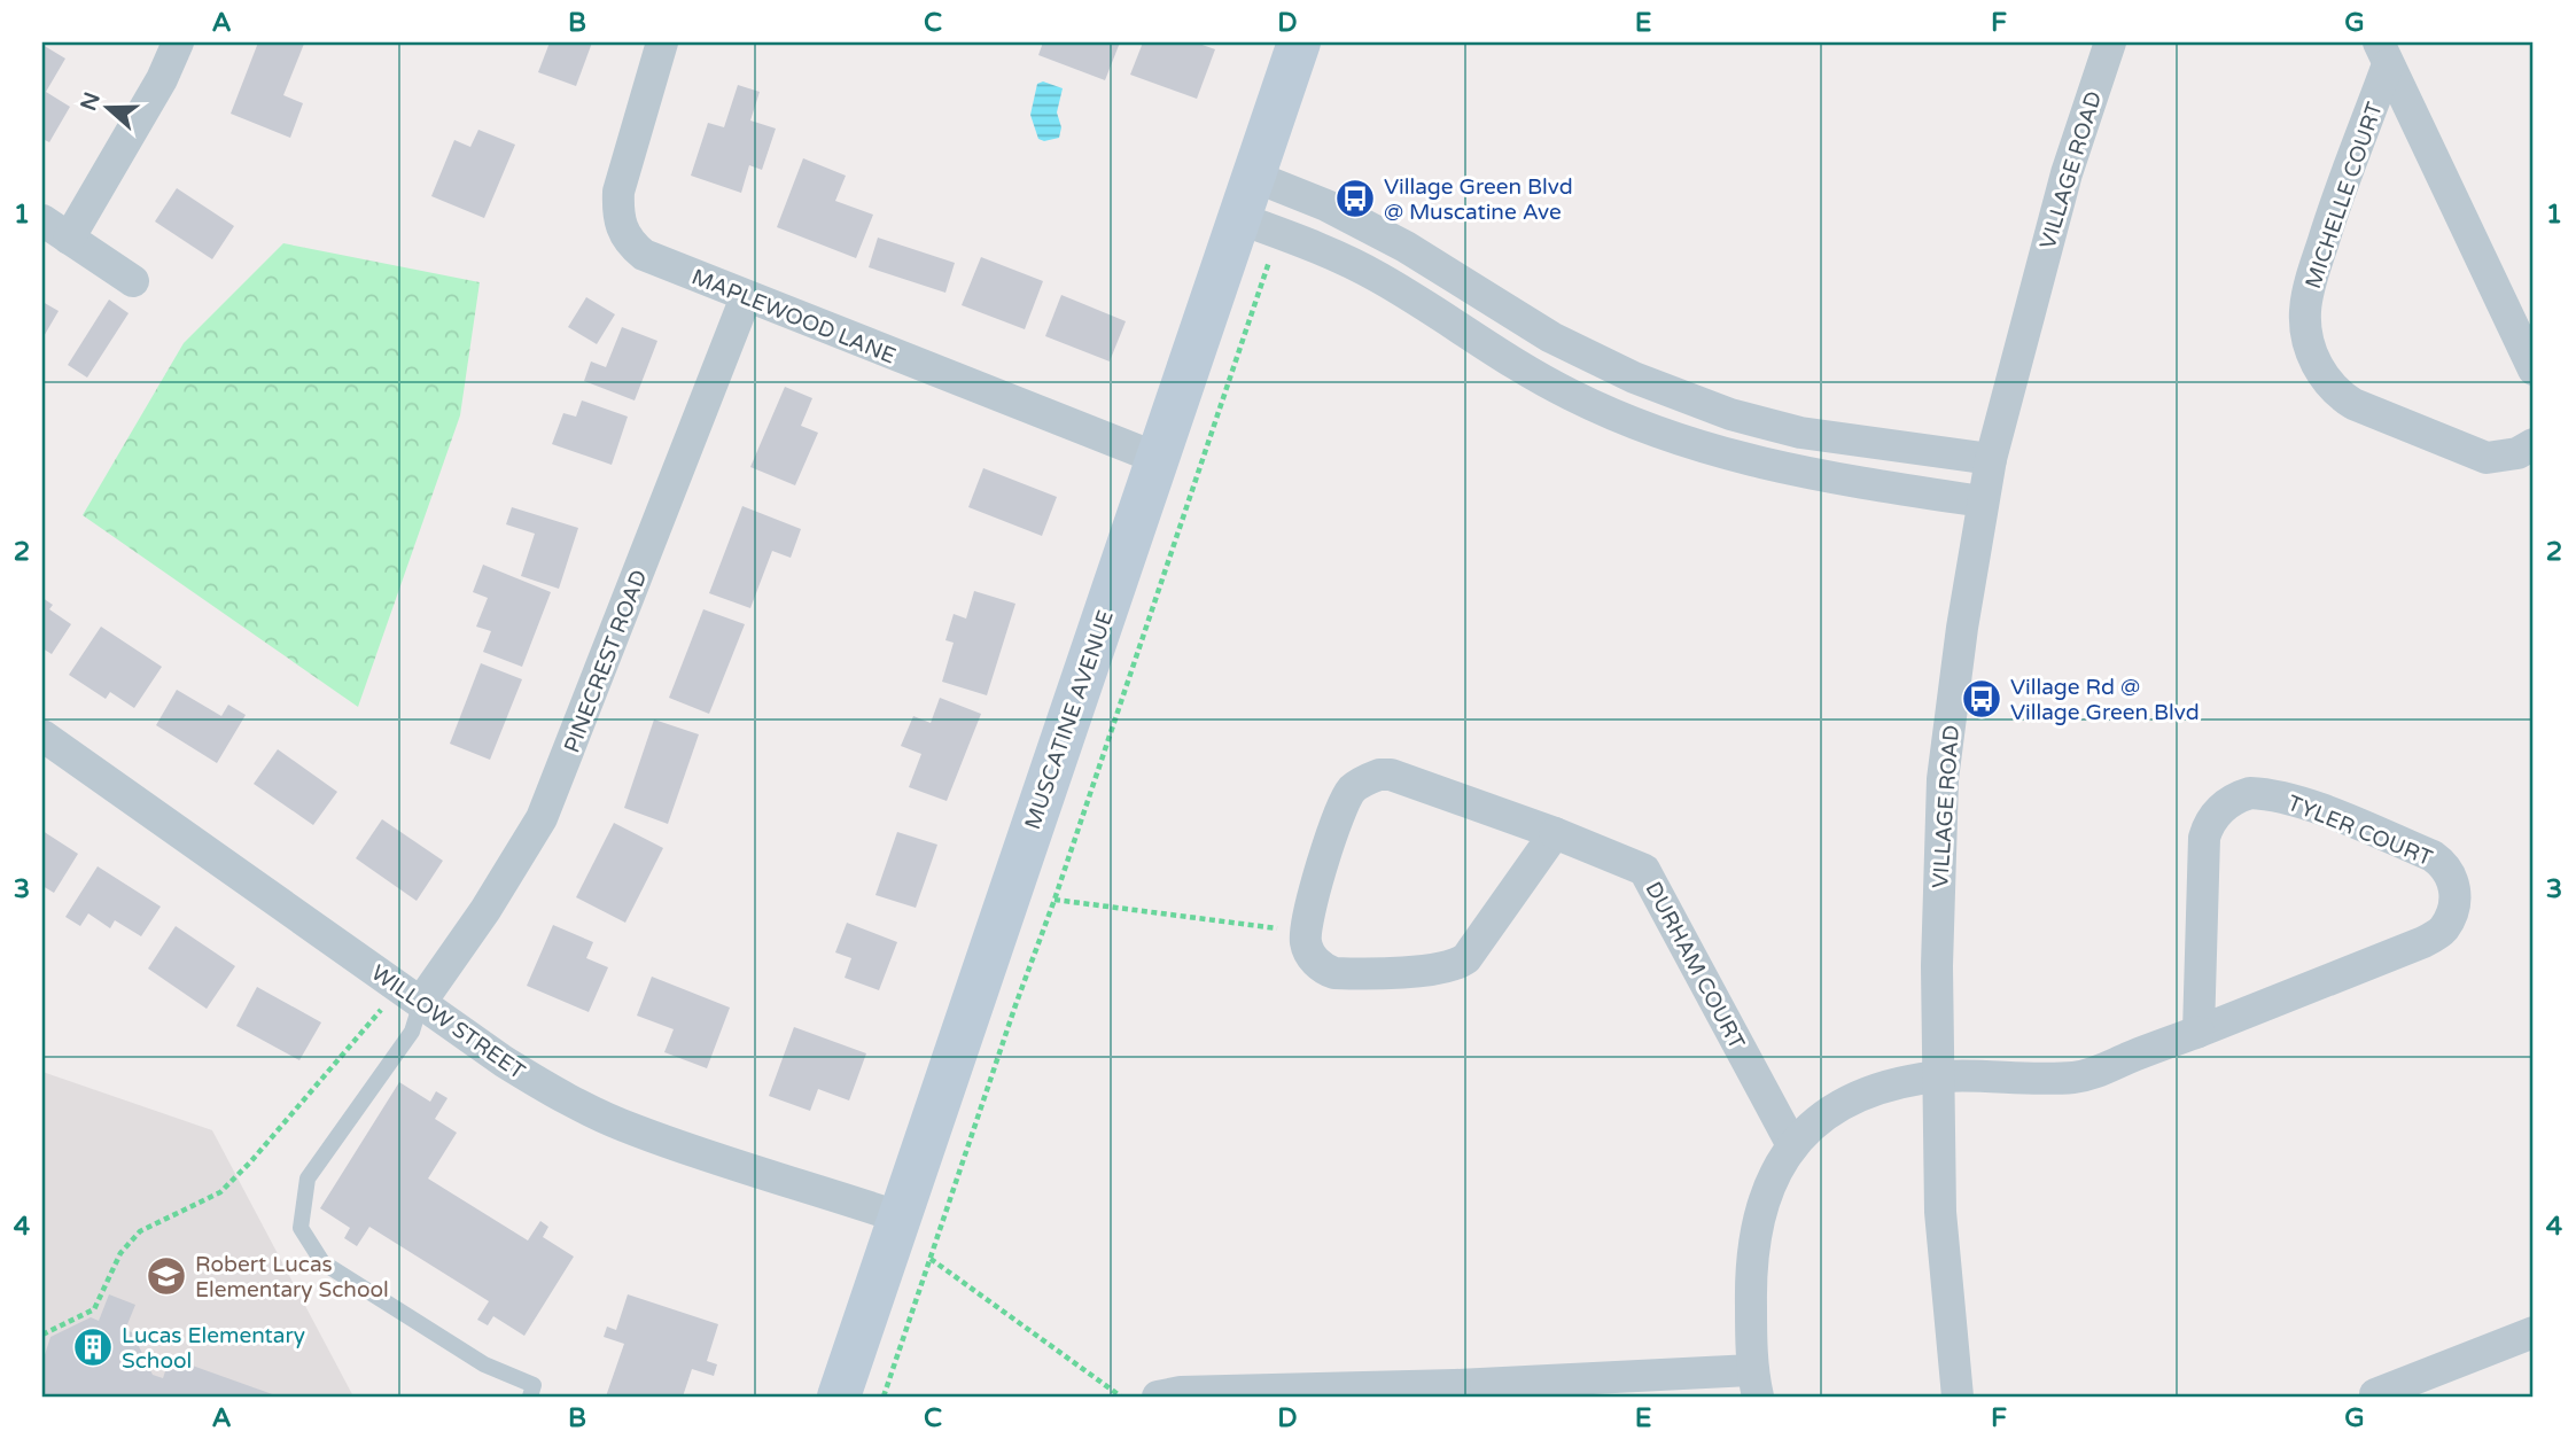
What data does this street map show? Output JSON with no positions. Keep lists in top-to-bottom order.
{
  "streets": {
    "main road": ["MUSCATINE AVENUE"],
    "street": [
      "VILLAGE ROAD",
      "MICHELLE COURT",
      "MAPLEWOOD LANE",
      "PINECREST ROAD",
      "TYLER COURT",
      "DURHAM COURT",
      "WILLOW STREET"
    ]
  },
  "crossings": [
    ["VILLAGE ROAD", "TYLER COURT"],
    ["MAPLEWOOD LANE", "PINECREST ROAD"],
    ["MAPLEWOOD LANE", "MUSCATINE AVENUE"],
    ["PINECREST ROAD", "WILLOW STREET"],
    ["MUSCATINE AVENUE", "WILLOW STREET"],
    ["TYLER COURT", "DURHAM COURT"]
  ],
  "places": {
    "bus stop": ["Village Green Blvd @ Muscatine Ave", "Village Rd @ Village Green Blvd"],
    "school or university": ["Robert Lucas Elementary School"],
    "building": ["Lucas Elementary School"]
  },
  "north": "left",
  "grid": {
    "columns": [
      "A",
      "B",
      "C",
      "D",
      "E",
      "F",
      "G"
    ],
    "rows": [
      "1",
      "2",
      "3",
      "4"
    ]
  }
}
